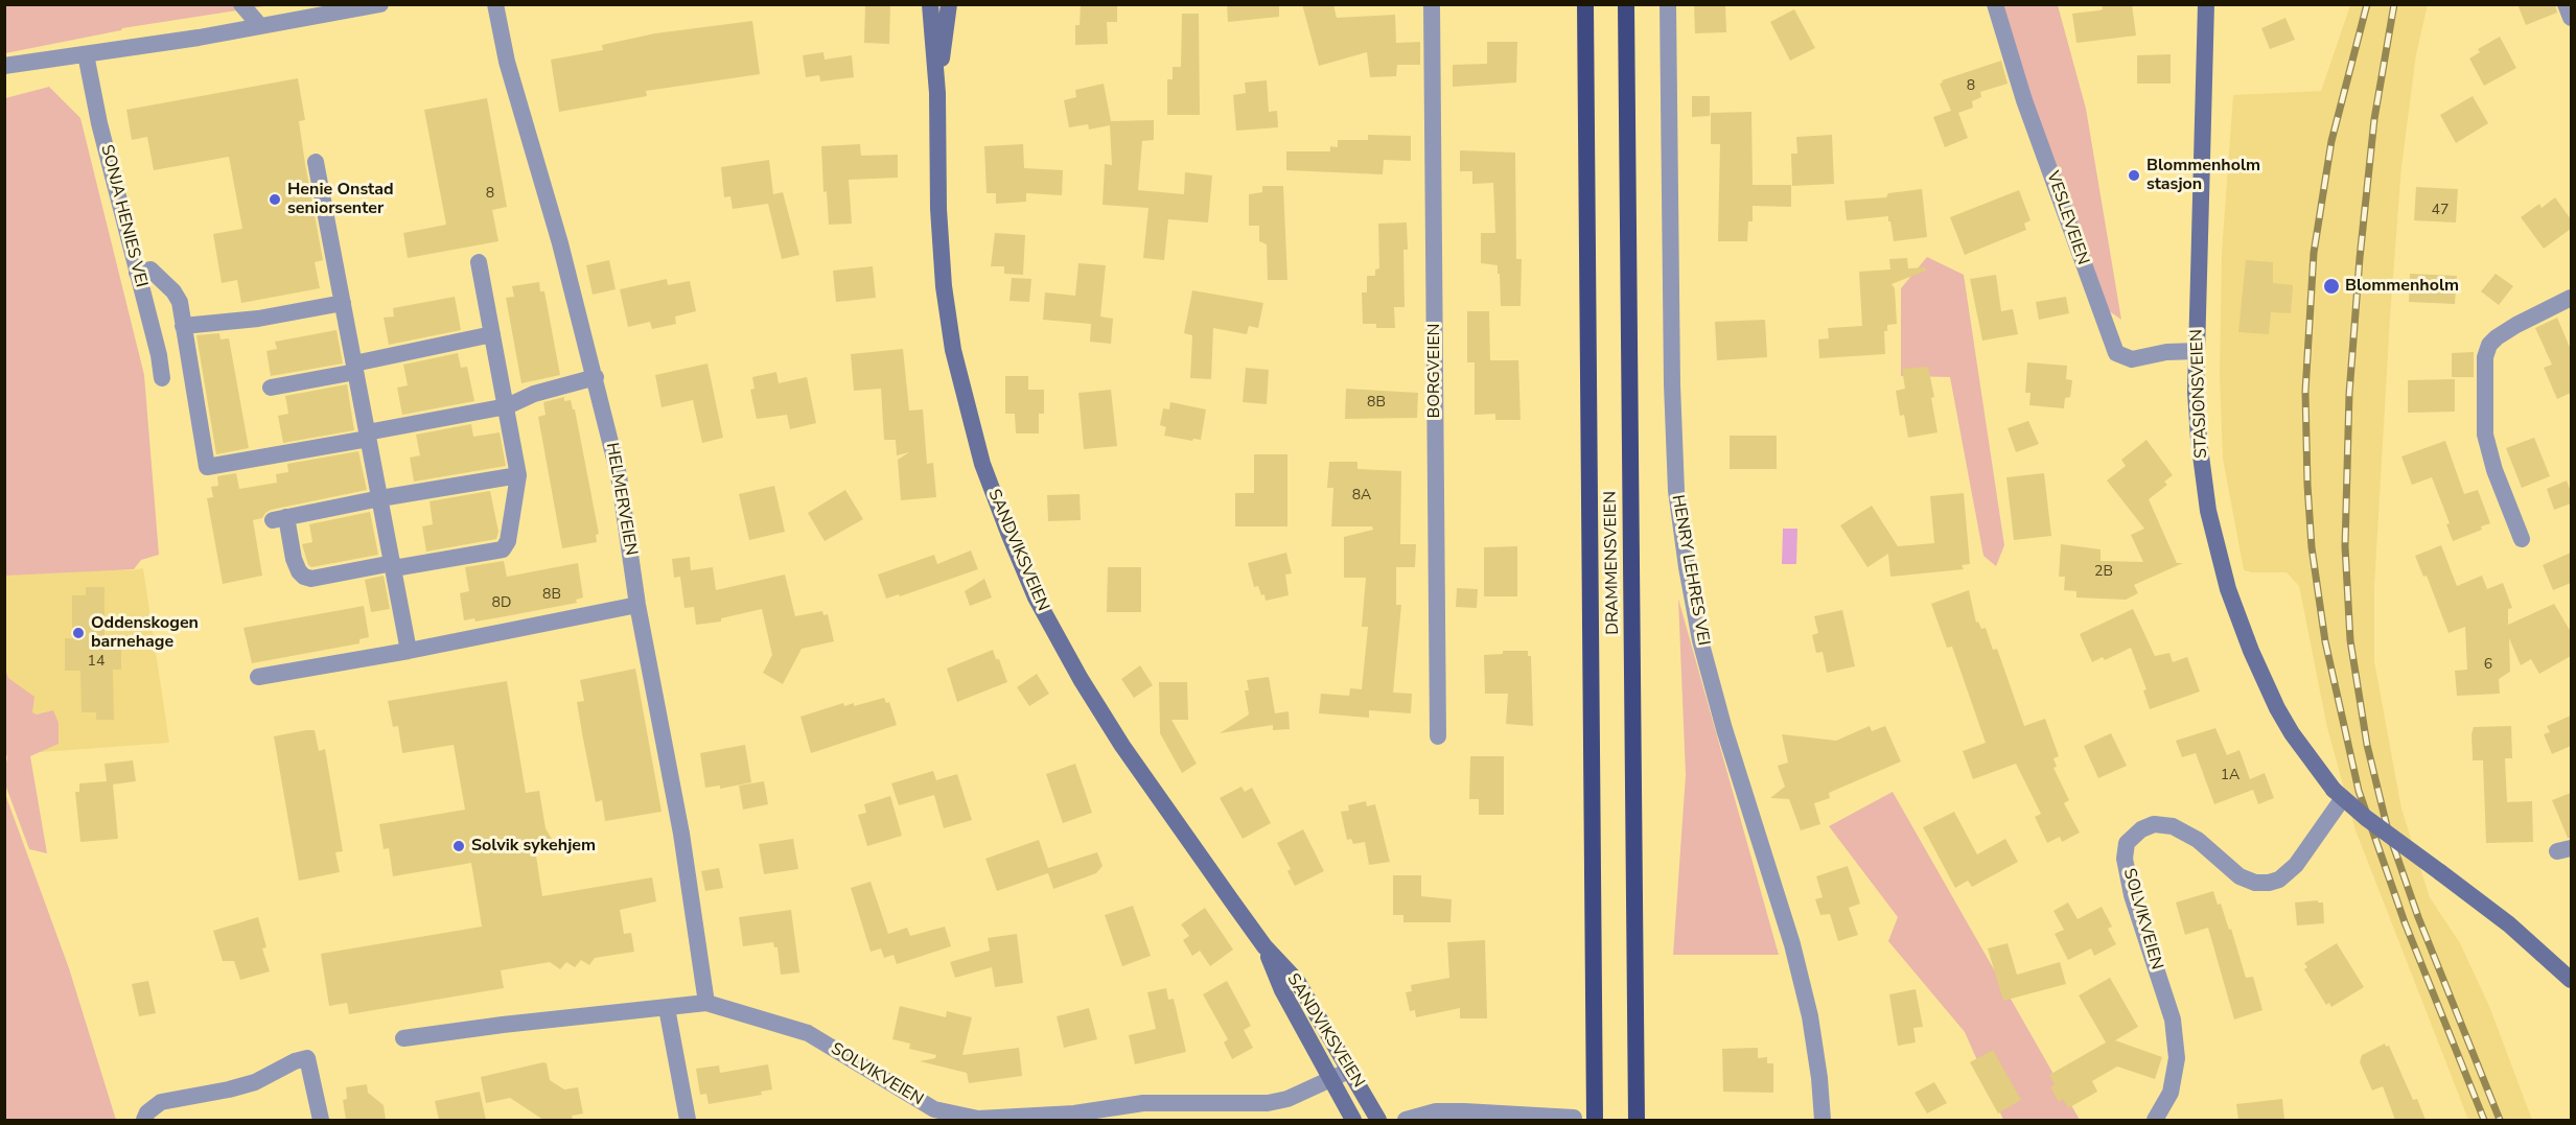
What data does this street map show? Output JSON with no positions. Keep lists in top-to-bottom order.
{
  "streets": {
    "highway": ["DRAMMENSVEIEN"],
    "main road": ["STASJONSVEIEN", "SANDVIKSVEIEN"],
    "street": [
      "SONJA HENIES VEI",
      "VESLEVEIEN",
      "BORGVEIEN",
      "HELMERVEIEN",
      "HENRY LEHRES VEI",
      "SOLVIKVEIEN"
    ]
  },
  "crossings": [
    ["VESLEVEIEN", "STASJONSVEIEN"],
    ["STASJONSVEIEN", "SOLVIKVEIEN"],
    ["HELMERVEIEN", "SOLVIKVEIEN"],
    ["SANDVIKSVEIEN", "SOLVIKVEIEN"]
  ],
  "places": [
    "Blommenholm stasjon",
    "Henie Onstad seniorsenter",
    "Blommenholm",
    "Oddenskogen barnehage",
    "Solvik sykehjem"
  ],
  "house_numbers": [
    "8",
    "8",
    "47",
    "8B",
    "8A",
    "2B",
    "8B",
    "8D",
    "14",
    "6",
    "1A"
  ]
}
